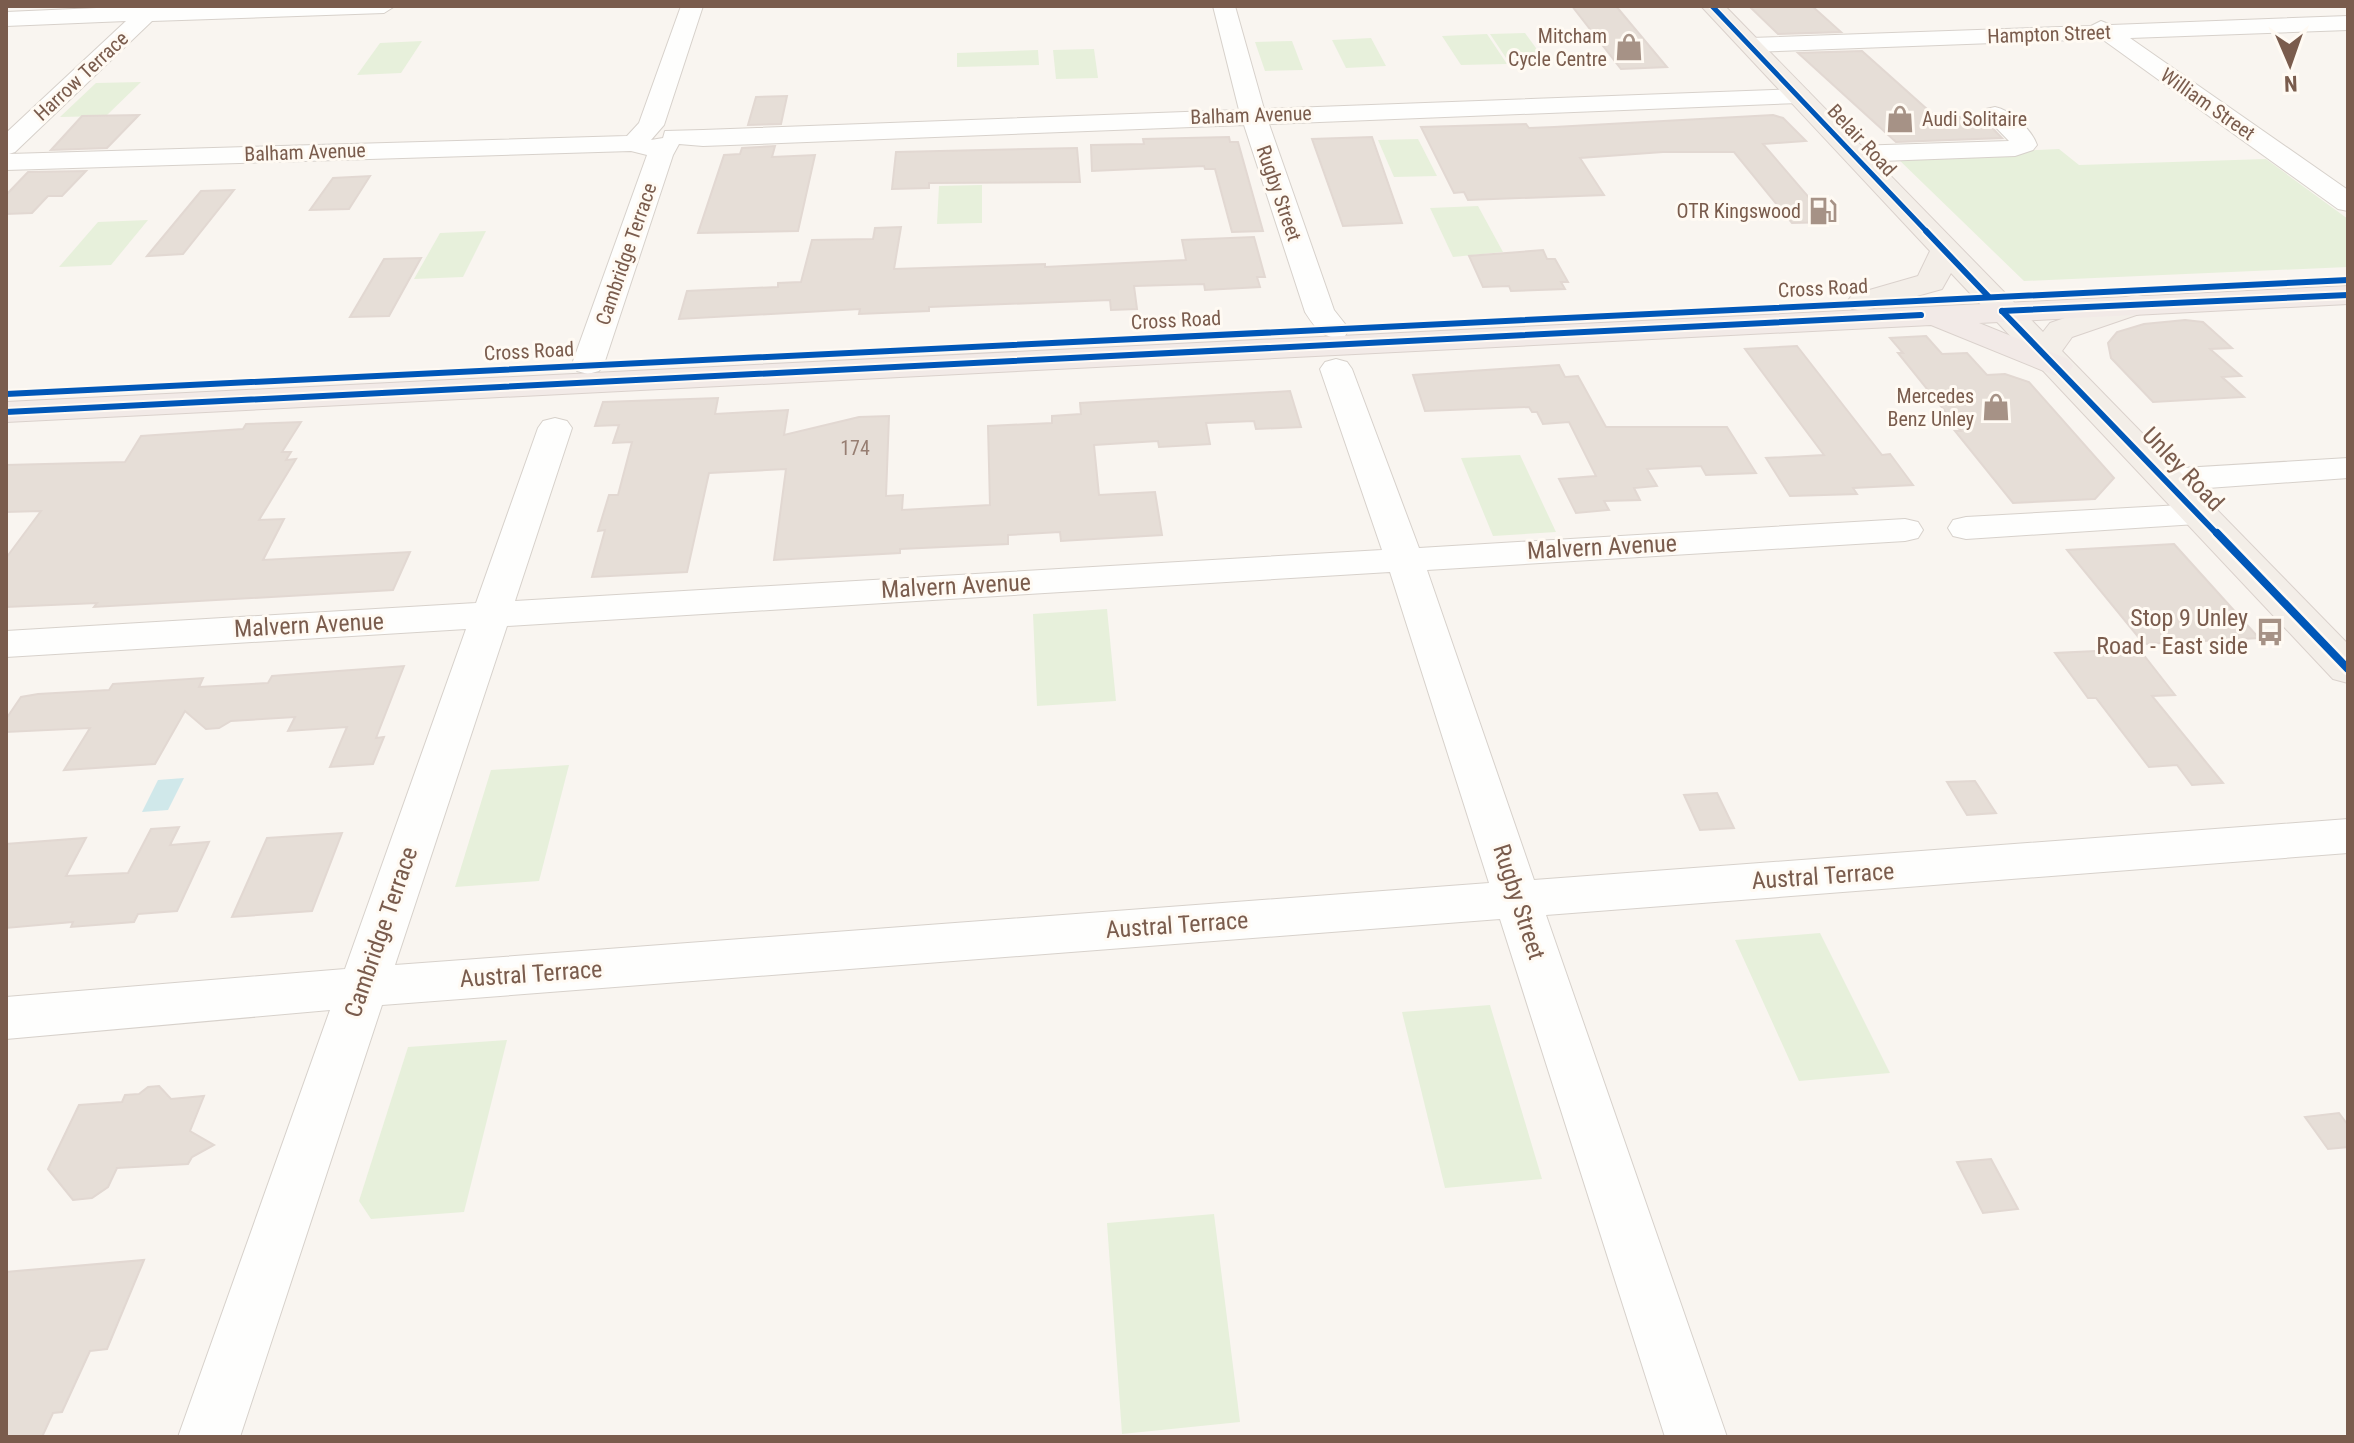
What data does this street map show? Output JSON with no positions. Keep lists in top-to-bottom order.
{
  "streets": {
    "highway": ["Cross Road"],
    "main road": ["Belair Road", "Unley Road"],
    "street": [
      "Hampton Street",
      "Harrow Terrace",
      "William Street",
      "Balham Avenue",
      "Rugby Street",
      "Cambridge Terrace",
      "Malvern Avenue",
      "Austral Terrace"
    ]
  },
  "crossings": [
    ["Hampton Street", "William Street"],
    ["Hampton Street", "Belair Road"],
    ["Balham Avenue", "Belair Road"],
    ["Balham Avenue", "Rugby Street"],
    ["Balham Avenue", "Cambridge Terrace"],
    ["Belair Road", "Cross Road"],
    ["Belair Road", "Unley Road"],
    ["Rugby Street", "Cross Road"],
    ["Rugby Street", "Malvern Avenue"],
    ["Rugby Street", "Austral Terrace"],
    ["Cambridge Terrace", "Cross Road"],
    ["Cambridge Terrace", "Malvern Avenue"],
    ["Cambridge Terrace", "Austral Terrace"],
    ["Cross Road", "Unley Road"]
  ],
  "places": {
    "shop": ["Mitcham Cycle Centre", "Audi Solitaire", "Mercedes Benz Unley"],
    "fuel station": ["OTR Kingswood"],
    "bus stop": ["Stop 9 Unley Road - East side"]
  },
  "house_numbers": ["174"],
  "north": "bottom"
}
